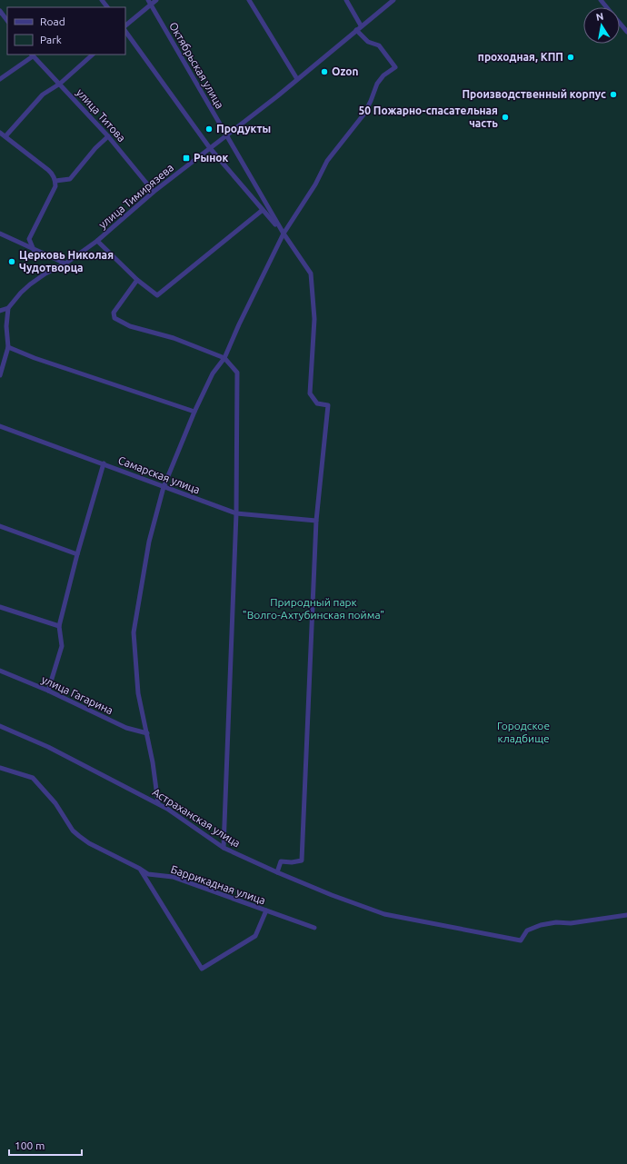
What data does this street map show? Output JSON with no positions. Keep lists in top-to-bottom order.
{
  "streets": {
    "street": [
      "Октябрьская улица",
      "улица Титова",
      "улица Тимирязева",
      "Самарская улица",
      "улица Гагарина",
      "Астраханская улица",
      "Баррикадная улица"
    ]
  },
  "crossings": [
    ["Октябрьская улица", "улица Тимирязева"],
    ["улица Титова", "улица Тимирязева"]
  ],
  "parks": ["Природный парк \"Волго-Ахтубинская пойма\"", "Городское кладбище"],
  "places": {
    "other": [
      "проходная, КПП",
      "Ozon",
      "Производственный корпус",
      "50 Пожарно-спасательная часть",
      "Продукты",
      "Церковь Николая Чудотворца"
    ],
    "transit": ["Рынок"]
  },
  "legend": ["Road", "Park"],
  "scale_bar": "100 m",
  "north": "top"
}
